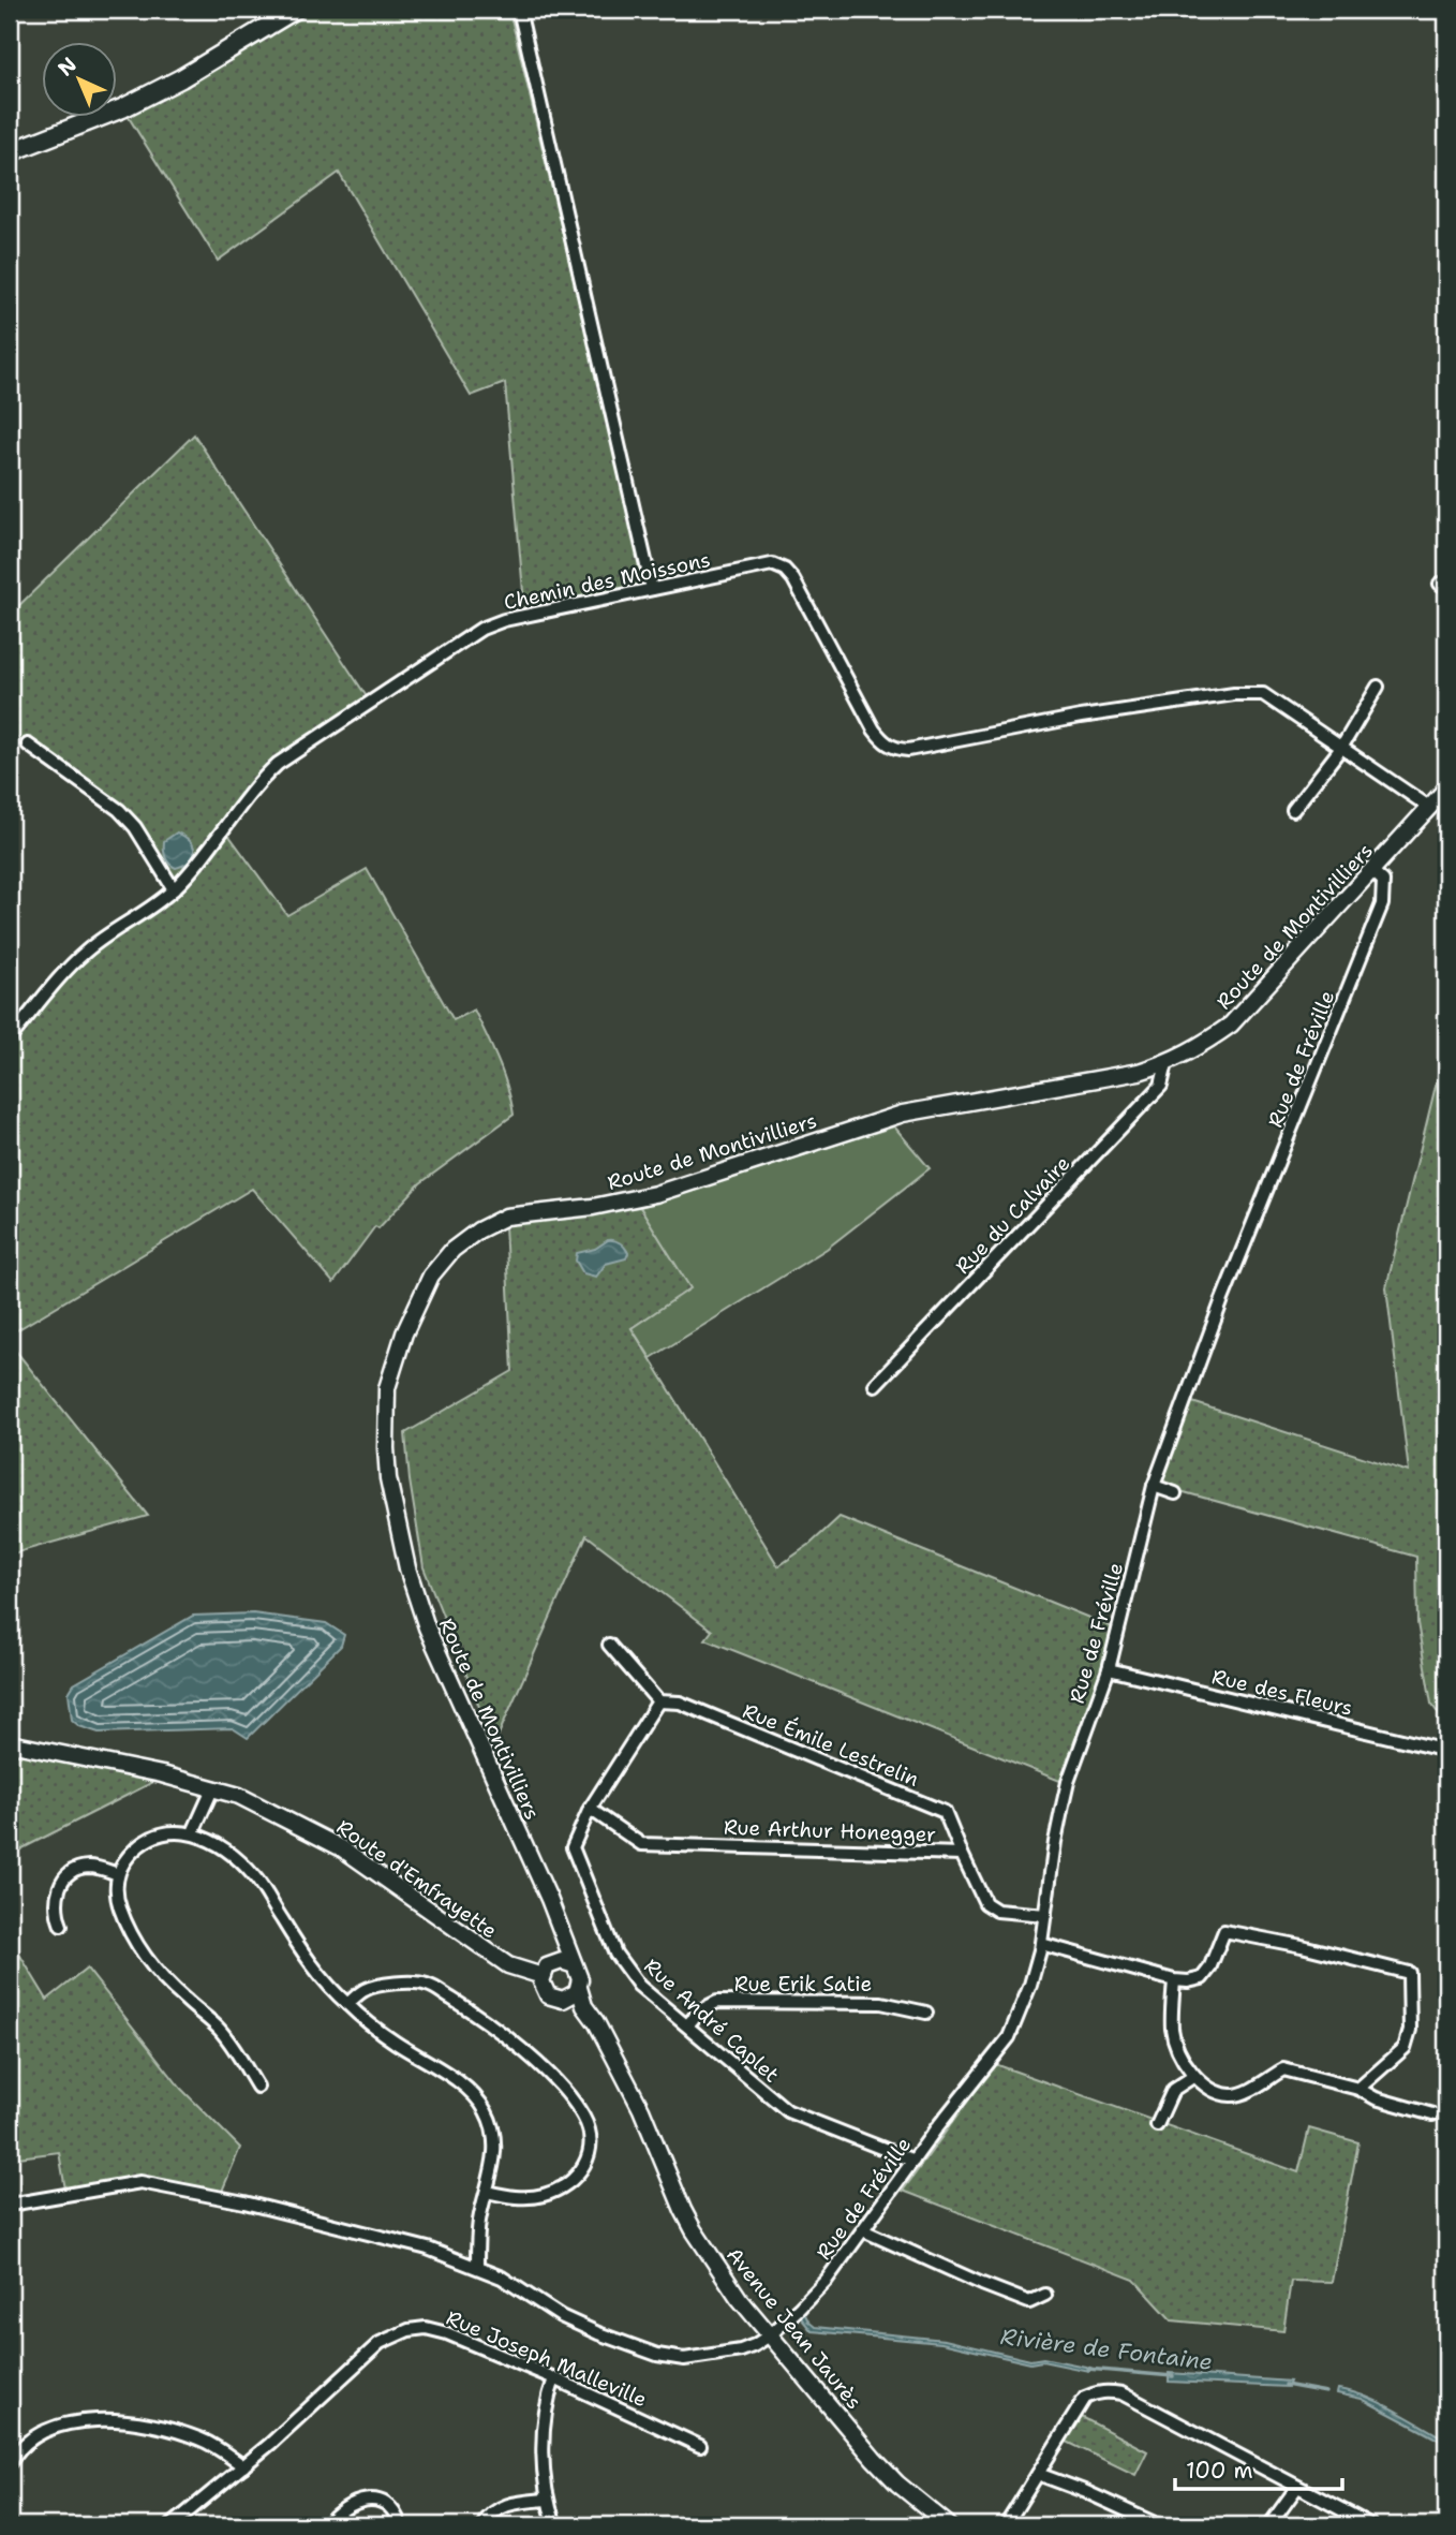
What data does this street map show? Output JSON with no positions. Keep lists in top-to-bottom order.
{
  "streets": {
    "street": [
      "Chemin des Moissons",
      "Route de Montivilliers",
      "Rue de Fréville",
      "Rue du Calvaire",
      "Rue des Fleurs",
      "Rue Émile Lestrelin",
      "Rue Arthur Honegger",
      "Route d'Emfrayette",
      "Rue Erik Satie",
      "Rue André Caplet",
      "Avenue Jean Jaurès",
      "Rue Joseph Malleville"
    ]
  },
  "crossings": [
    ["Route de Montivilliers", "Rue de Fréville"],
    ["Route de Montivilliers", "Rue du Calvaire"],
    ["Route de Montivilliers", "Route d'Emfrayette"],
    ["Route de Montivilliers", "Avenue Jean Jaurès"],
    ["Rue de Fréville", "Rue des Fleurs"],
    ["Rue de Fréville", "Rue Arthur Honegger"],
    ["Rue de Fréville", "Rue André Caplet"],
    ["Rue de Fréville", "Avenue Jean Jaurès"],
    ["Rue Émile Lestrelin", "Rue Arthur Honegger"],
    ["Rue Émile Lestrelin", "Rue André Caplet"],
    ["Rue Arthur Honegger", "Rue André Caplet"],
    ["Route d'Emfrayette", "Avenue Jean Jaurès"],
    ["Rue Erik Satie", "Rue André Caplet"]
  ],
  "water": ["Rivière de Fontaine"],
  "scale_bar": "100 m",
  "north": "top left"
}
